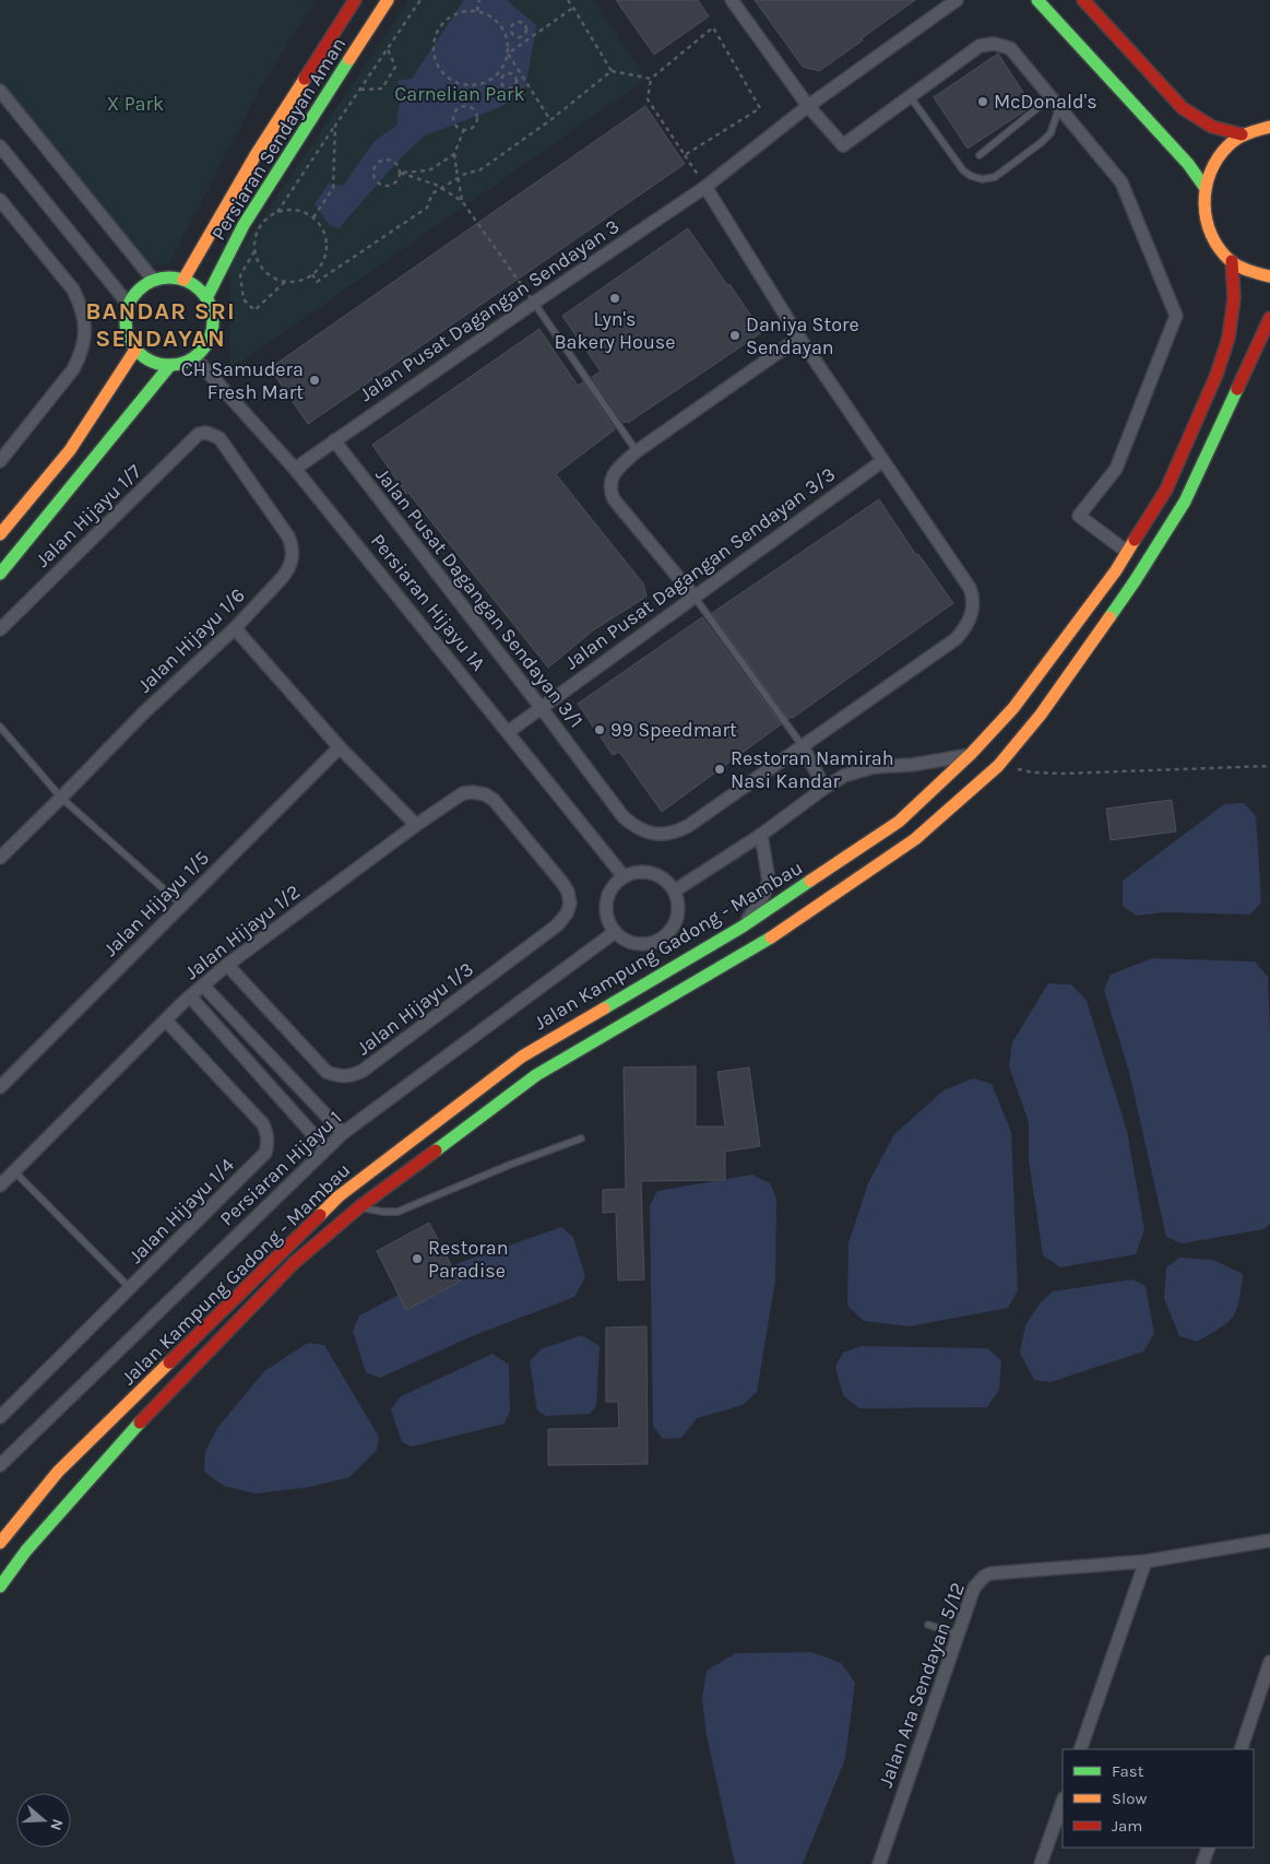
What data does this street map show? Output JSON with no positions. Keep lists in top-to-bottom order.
{
  "streets": {
    "main road": ["Persiaran Sendayan Aman", "Jalan Kampung Gadong - Mambau"],
    "street": [
      "Jalan Pusat Dagangan Sendayan 3",
      "Jalan Hijayu 1/7",
      "Jalan Pusat Dagangan Sendayan 3/3",
      "Jalan Pusat Dagangan Sendayan 3/1",
      "Persiaran Hijayu 1A",
      "Jalan Hijayu 1/6",
      "Jalan Hijayu 1/5",
      "Jalan Hijayu 1/2",
      "Jalan Hijayu 1/3",
      "Persiaran Hijayu 1",
      "Jalan Hijayu 1/4",
      "Jalan Ara Sendayan 5/12"
    ]
  },
  "crossings": [
    ["Persiaran Sendayan Aman", "Persiaran Hijayu 1A"],
    ["Jalan Pusat Dagangan Sendayan 3", "Jalan Pusat Dagangan Sendayan 3/1"],
    ["Jalan Pusat Dagangan Sendayan 3", "Persiaran Hijayu 1A"],
    ["Jalan Hijayu 1/7", "Jalan Hijayu 1/6"],
    ["Jalan Pusat Dagangan Sendayan 3/3", "Jalan Pusat Dagangan Sendayan 3/1"],
    ["Jalan Pusat Dagangan Sendayan 3/3", "Persiaran Hijayu 1A"],
    ["Persiaran Hijayu 1A", "Persiaran Hijayu 1"],
    ["Jalan Hijayu 1/2", "Jalan Hijayu 1/3"],
    ["Jalan Hijayu 1/2", "Jalan Hijayu 1/4"]
  ],
  "districts": ["BANDAR SRI SENDAYAN"],
  "parks": ["Carnelian Park", "X Park"],
  "places": [
    "McDonald's",
    "Lyn's Bakery House",
    "Daniya Store Sendayan",
    "CH Samudera Fresh Mart",
    "99 Speedmart",
    "Restoran Namirah Nasi Kandar",
    "Restoran Paradise"
  ],
  "legend": ["Fast", "Slow", "Jam"],
  "north": "right"
}
